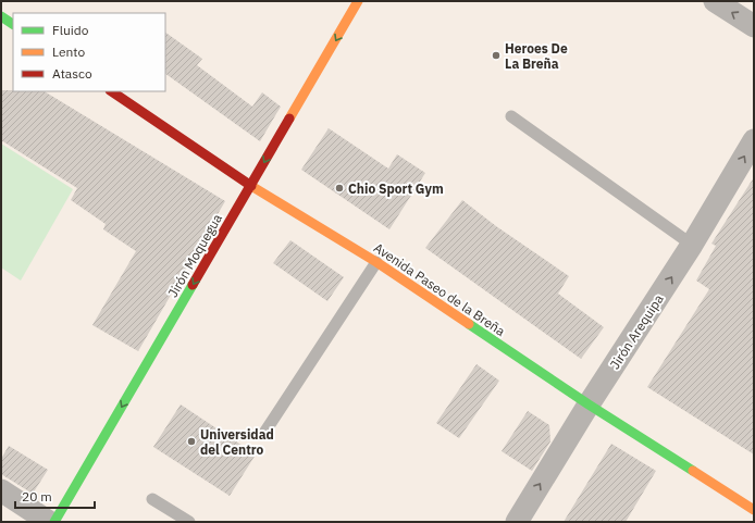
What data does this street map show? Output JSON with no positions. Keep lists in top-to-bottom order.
{
  "streets": {
    "street": ["Jirón Moquegua", "Avenida Paseo de la Breña", "Jirón Arequipa"]
  },
  "crossings": [
    ["Jirón Moquegua", "Avenida Paseo de la Breña"],
    ["Avenida Paseo de la Breña", "Jirón Arequipa"]
  ],
  "one_way": ["Jirón Moquegua", "Jirón Arequipa"],
  "places": ["Heroes De La Breña", "Chio Sport Gym", "Universidad del Centro"],
  "legend": ["Fluido", "Lento", "Atasco"],
  "scale_bar": "20 m"
}
